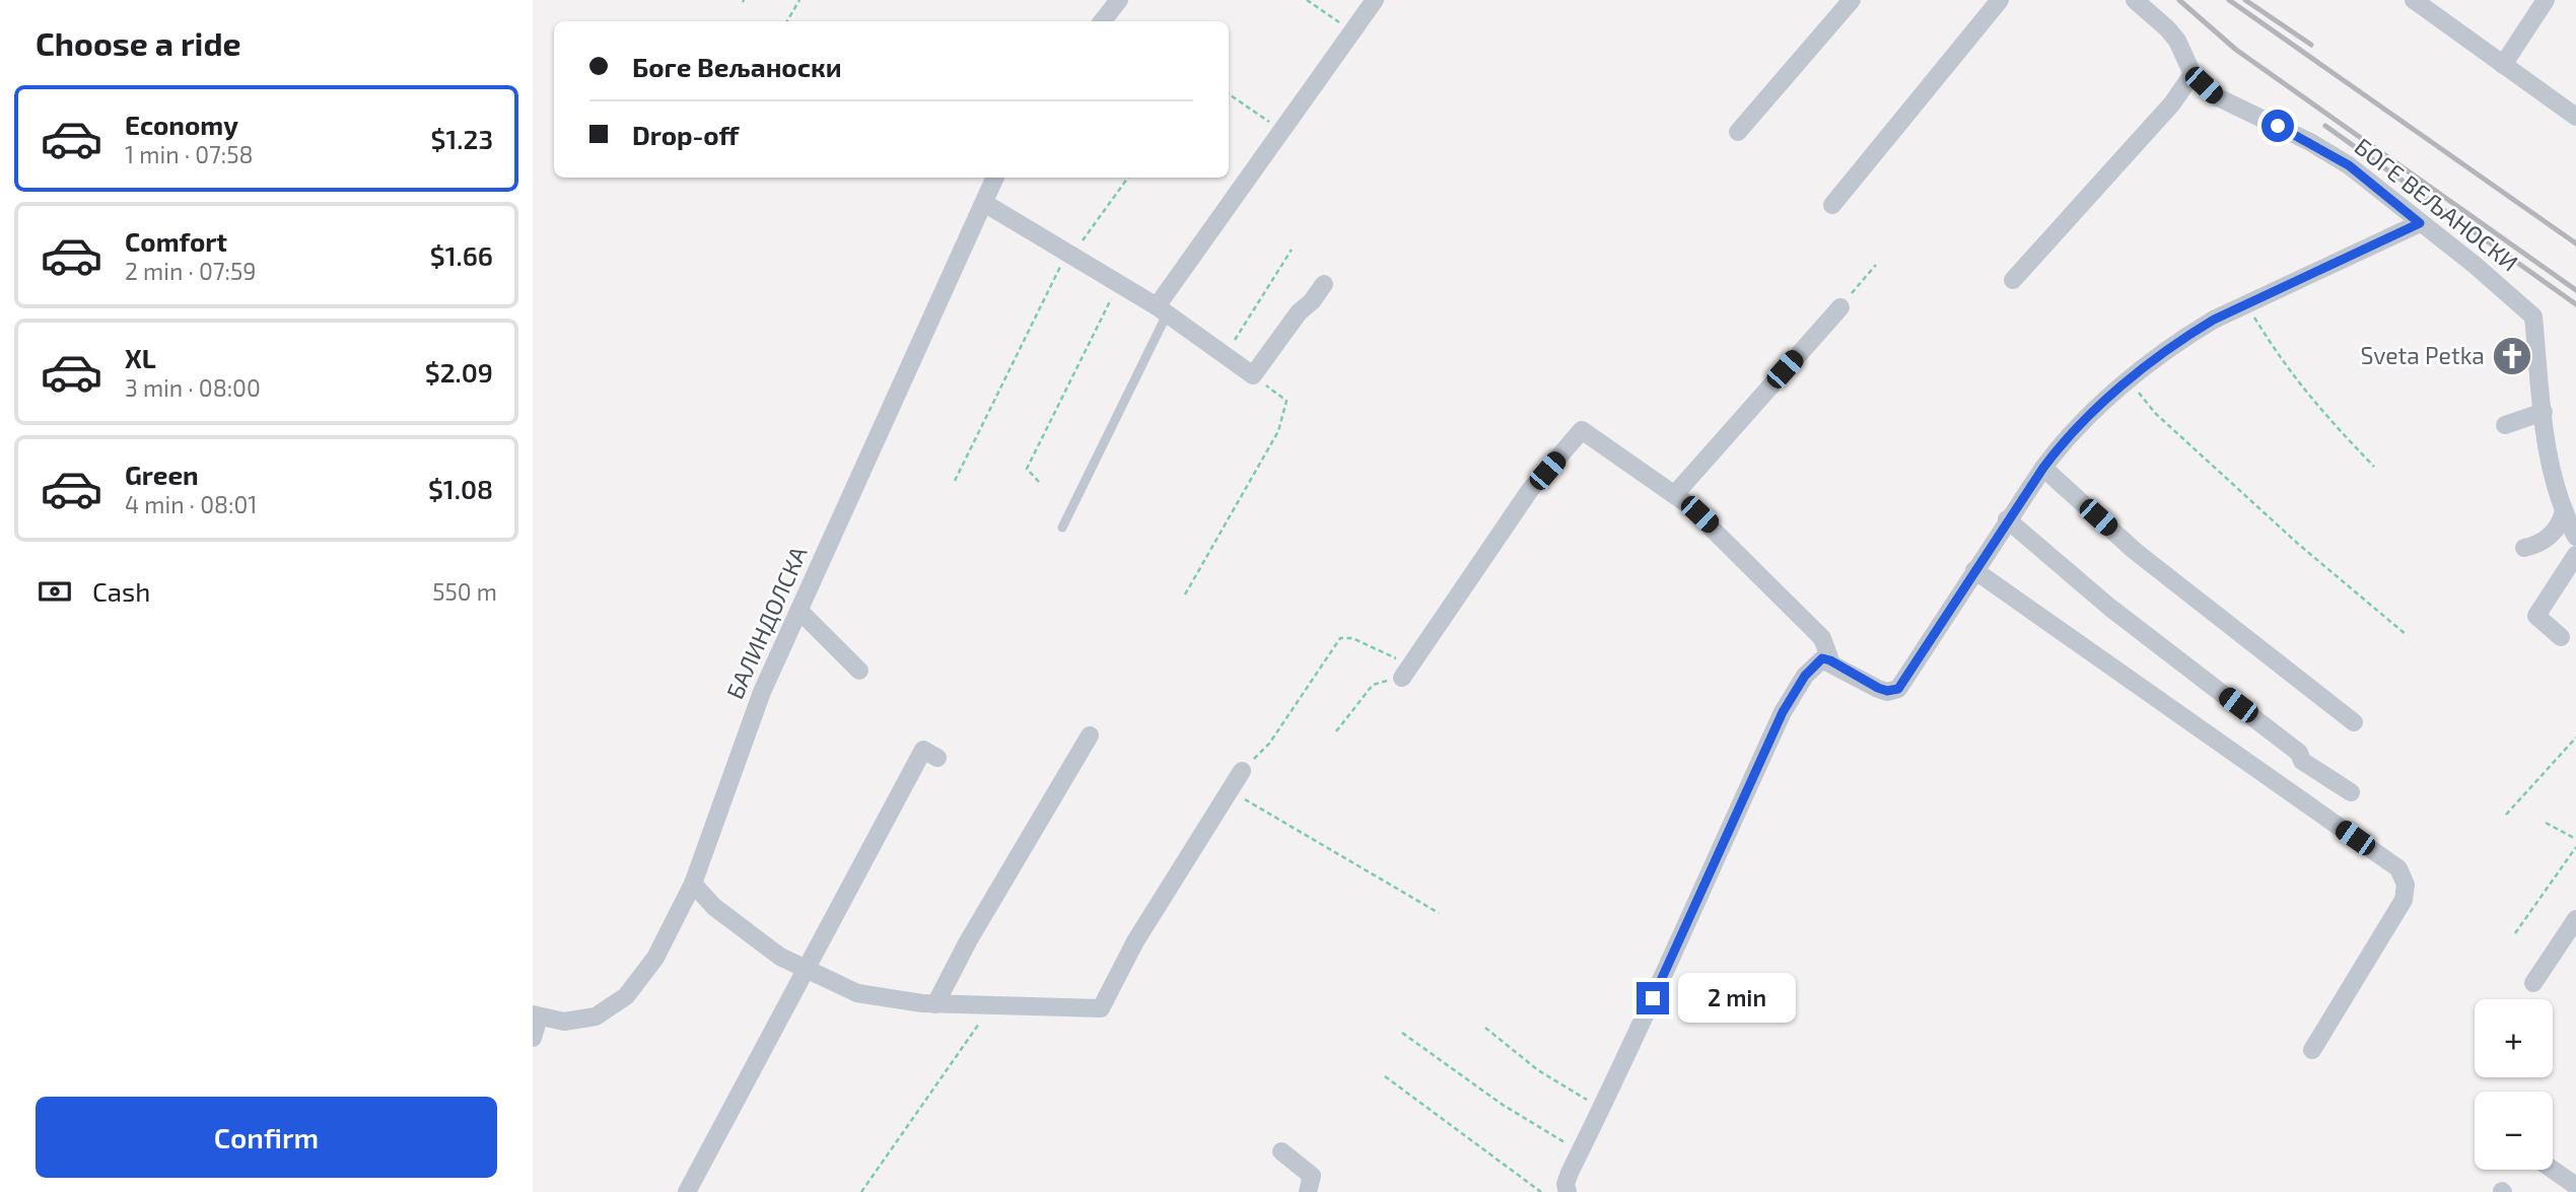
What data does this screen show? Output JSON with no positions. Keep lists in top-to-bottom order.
{
  "streets": {
    "street": ["БОГЕ ВЕЉАНОСКИ", "БАЛИНДОЛСКА"]
  },
  "places": {
    "church": ["Sveta Petka"]
  },
  "page": {
    "heading": "Choose a ride",
    "banner": ["Боге Вељаноски", "Drop-off"],
    "list": [
      {
        "name": "Economy",
        "note": "1 min · 07:58",
        "value": "$1.23"
      },
      {
        "name": "Comfort",
        "note": "2 min · 07:59",
        "value": "$1.66"
      },
      {
        "name": "XL",
        "note": "3 min · 08:00",
        "value": "$2.09"
      },
      {
        "name": "Green",
        "note": "4 min · 08:01",
        "value": "$1.08"
      }
    ],
    "pay": ["Cash", "550 m"],
    "bubble": "2 min",
    "map_buttons": ["+", "−"],
    "buttons": "Confirm"
  }
}
